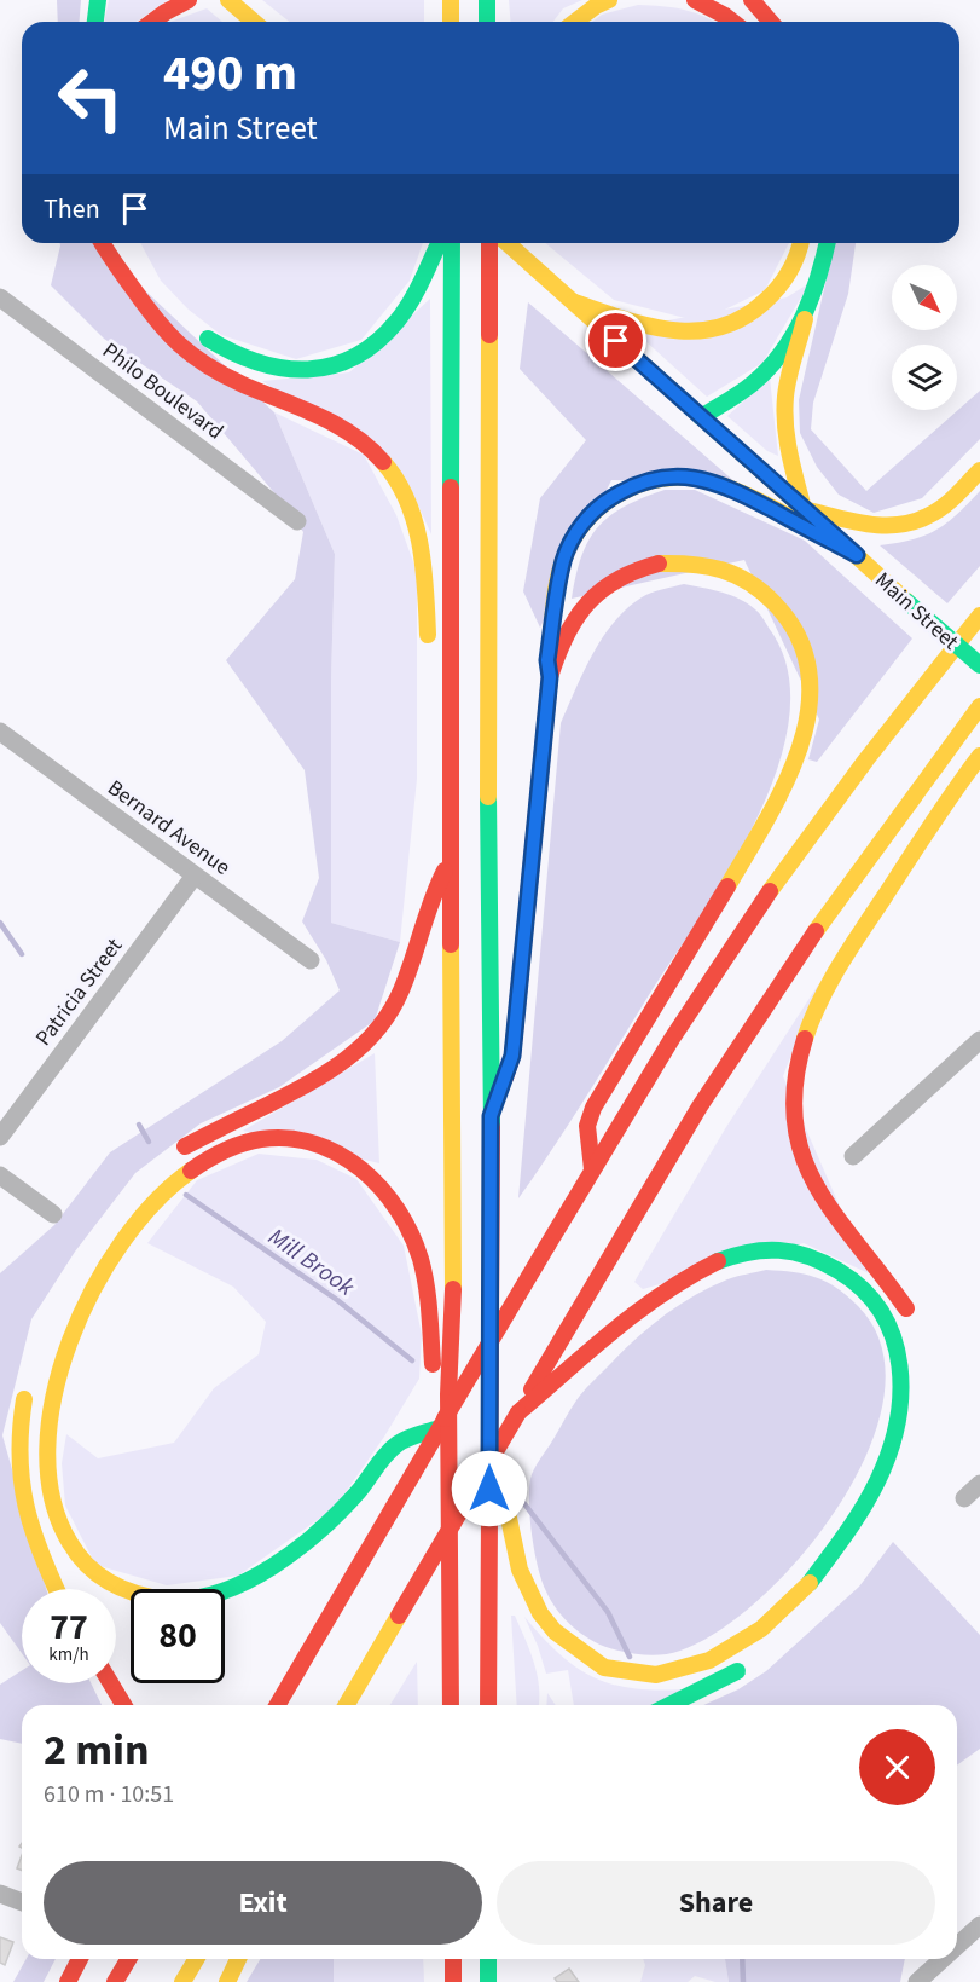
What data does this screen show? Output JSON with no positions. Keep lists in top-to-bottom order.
{
  "streets": {
    "main road": ["Main Street"],
    "street": ["Philo Boulevard", "Bernard Avenue", "Patricia Street"]
  },
  "crossings": [
    ["Bernard Avenue", "Patricia Street"]
  ],
  "water": ["Mill Brook"],
  "north": "bottom right",
  "page": {
    "turn": ["490 m", "Main Street"],
    "then": "Then",
    "speed": "77 km/h",
    "limit": "80",
    "heading": ["2 min", "610 m · 10:51"],
    "buttons": ["Exit", "Share"]
  }
}
